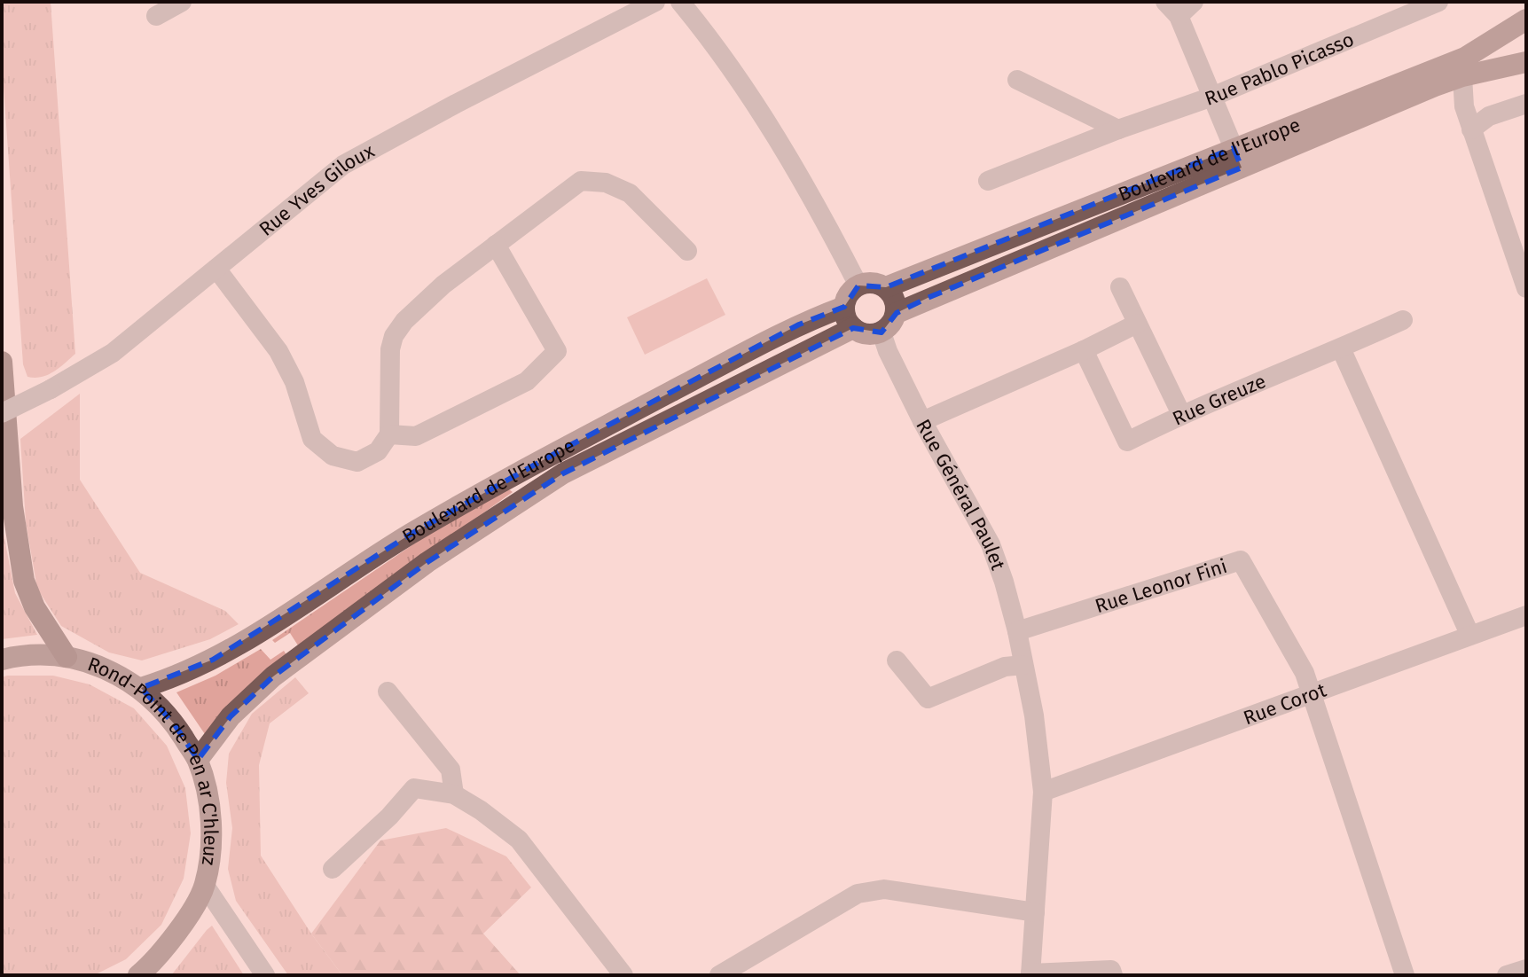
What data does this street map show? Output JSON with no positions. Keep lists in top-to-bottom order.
{
  "streets": {
    "main road": ["Boulevard de l'Europe", "Rond-Point de Pen ar C'hleuz"],
    "street": [
      "Rue Pablo Picasso",
      "Rue Yves Giloux",
      "Rue Greuze",
      "Rue Général Paulet",
      "Rue Leonor Fini",
      "Rue Corot"
    ]
  },
  "crossings": [
    ["Boulevard de l'Europe", "Rue Général Paulet"],
    ["Boulevard de l'Europe", "Rond-Point de Pen ar C'hleuz"],
    ["Rue Général Paulet", "Rue Leonor Fini"],
    ["Rue Général Paulet", "Rue Corot"],
    ["Rue Leonor Fini", "Rue Corot"]
  ]
}
